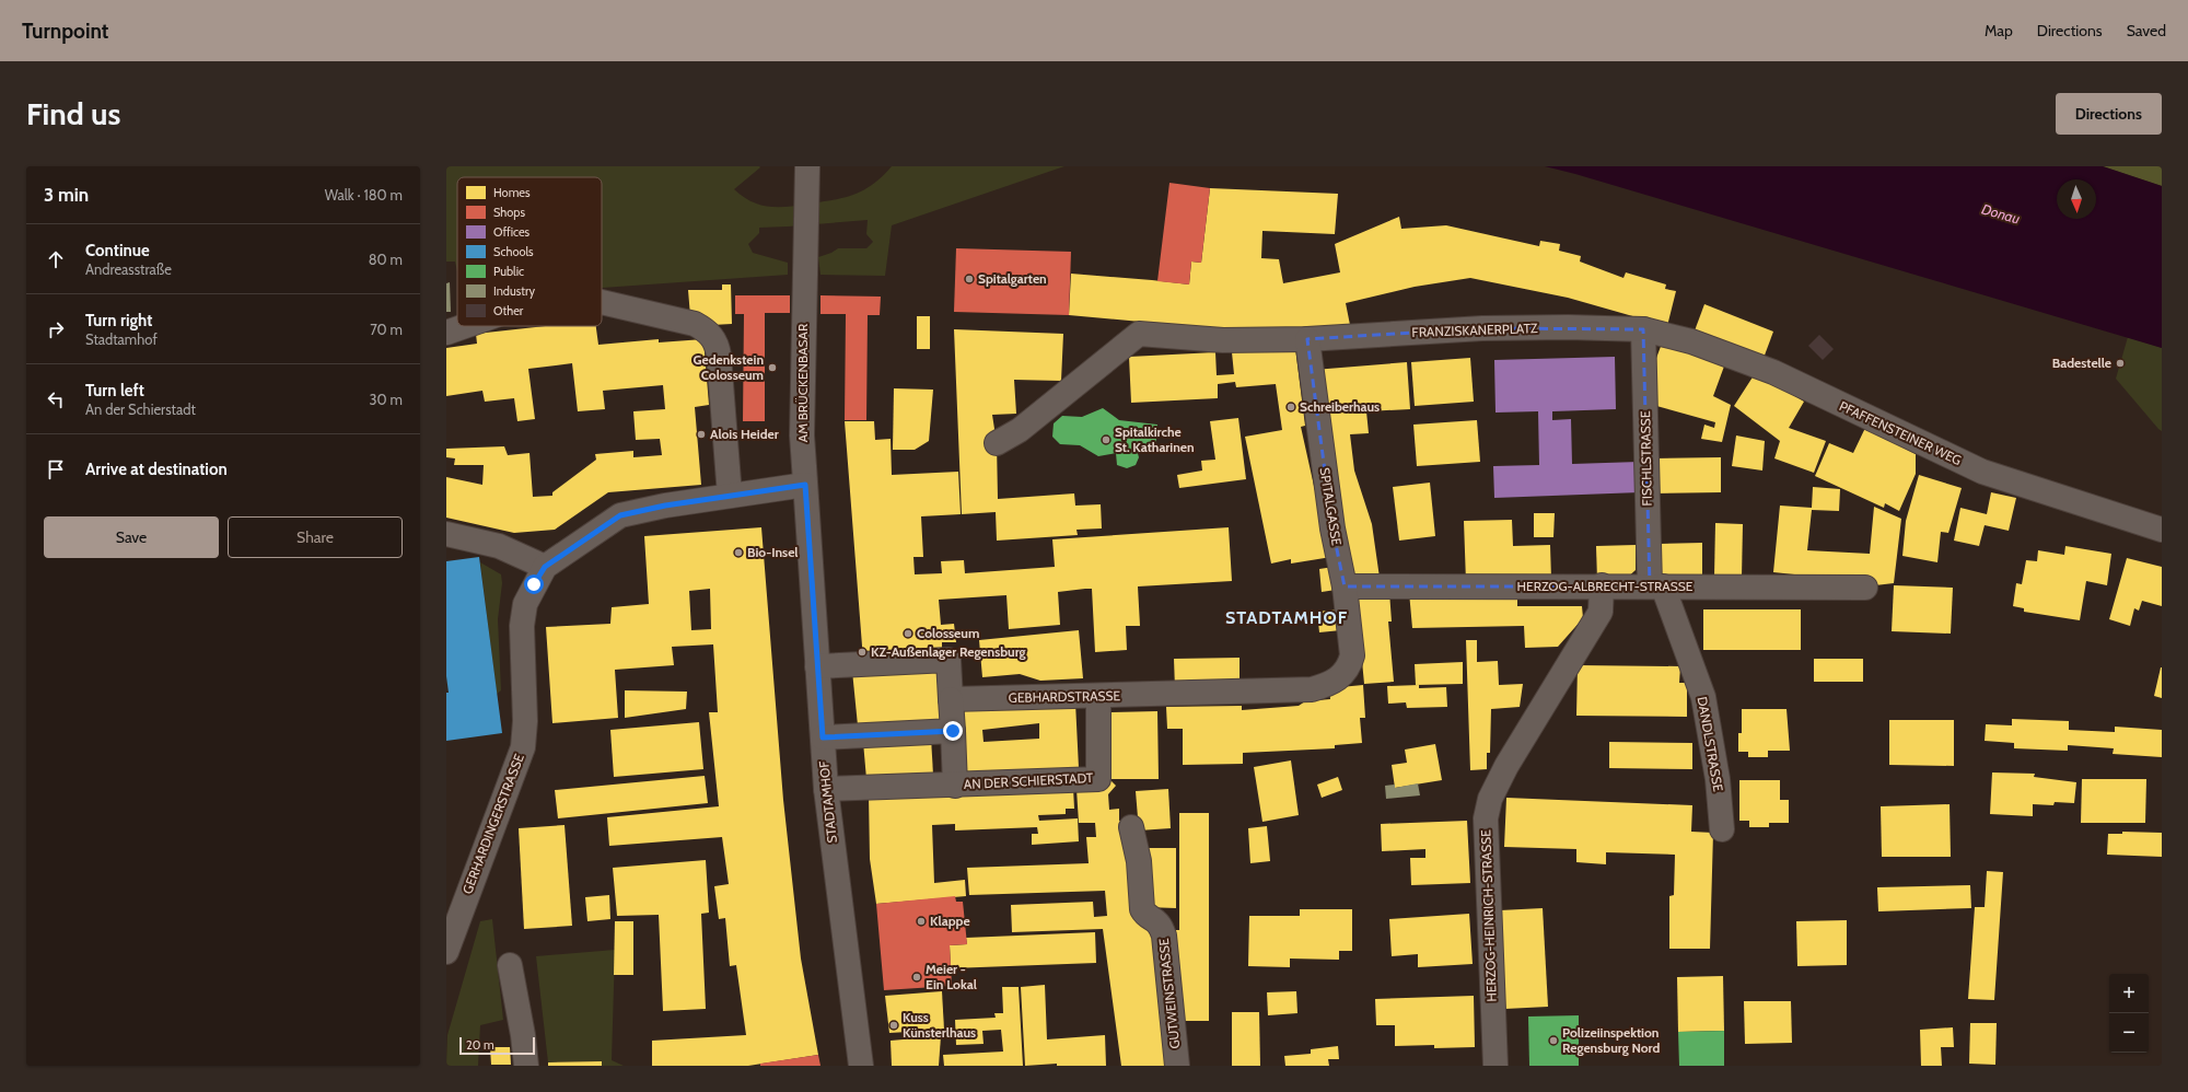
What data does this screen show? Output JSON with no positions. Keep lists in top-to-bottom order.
{
  "streets": {
    "street": [
      "FRANZISKANERPLATZ",
      "AM BRÜCKENBASAR",
      "PFAFFENSTEINER WEG",
      "FISCHLSTRASSE",
      "SPITALGASSE",
      "HERZOG-ALBRECHT-STRASSE",
      "GEBHARDSTRASSE",
      "DANDLSTRASSE",
      "AN DER SCHIERSTADT",
      "STADTAMHOF",
      "GERHARDINGERSTRASSE",
      "HERZOG-HEINRICH-STRASSE",
      "GUTWEINSTRASSE"
    ]
  },
  "crossings": [
    ["FRANZISKANERPLATZ", "PFAFFENSTEINER WEG"],
    ["FRANZISKANERPLATZ", "FISCHLSTRASSE"],
    ["FRANZISKANERPLATZ", "SPITALGASSE"],
    ["AM BRÜCKENBASAR", "STADTAMHOF"],
    ["PFAFFENSTEINER WEG", "FISCHLSTRASSE"],
    ["FISCHLSTRASSE", "HERZOG-ALBRECHT-STRASSE"],
    ["FISCHLSTRASSE", "DANDLSTRASSE"],
    ["SPITALGASSE", "HERZOG-ALBRECHT-STRASSE"],
    ["SPITALGASSE", "GEBHARDSTRASSE"],
    ["HERZOG-ALBRECHT-STRASSE", "DANDLSTRASSE"],
    ["HERZOG-ALBRECHT-STRASSE", "HERZOG-HEINRICH-STRASSE"],
    ["GEBHARDSTRASSE", "AN DER SCHIERSTADT"],
    ["AN DER SCHIERSTADT", "STADTAMHOF"]
  ],
  "districts": ["STADTAMHOF"],
  "water": ["Donau"],
  "places": [
    "Spitalgarten",
    "Badestelle",
    "Gedenkstein Colosseum",
    "Schreiberhaus",
    "Alois Heider",
    "Spitalkirche St. Katharinen",
    "Bio-Insel",
    "Colosseum",
    "KZ-Außenlager Regensburg",
    "Klappe",
    "Meier - Ein Lokal",
    "Kuss Künsterlhaus",
    "Polizeiinspektion Regensburg Nord"
  ],
  "legend": [
    "Homes",
    "Shops",
    "Offices",
    "Schools",
    "Public",
    "Industry",
    "Other"
  ],
  "scale_bar": "20 m",
  "north": "bottom",
  "page": {
    "header": "Turnpoint",
    "nav": ["Map", "Directions", "Saved"],
    "buttons": [
      "Directions",
      ["Save", "Share"]
    ],
    "title": "Find us",
    "heading": ["3 min", "Walk · 180 m"],
    "list": [
      ["Continue", "Andreasstraße", "80 m"],
      ["Turn right", "Stadtamhof", "70 m"],
      ["Turn left", "An der Schierstadt", "30 m"],
      "Arrive at destination"
    ],
    "map_buttons": ["+", "−"],
    "scale": "20 m"
  }
}
